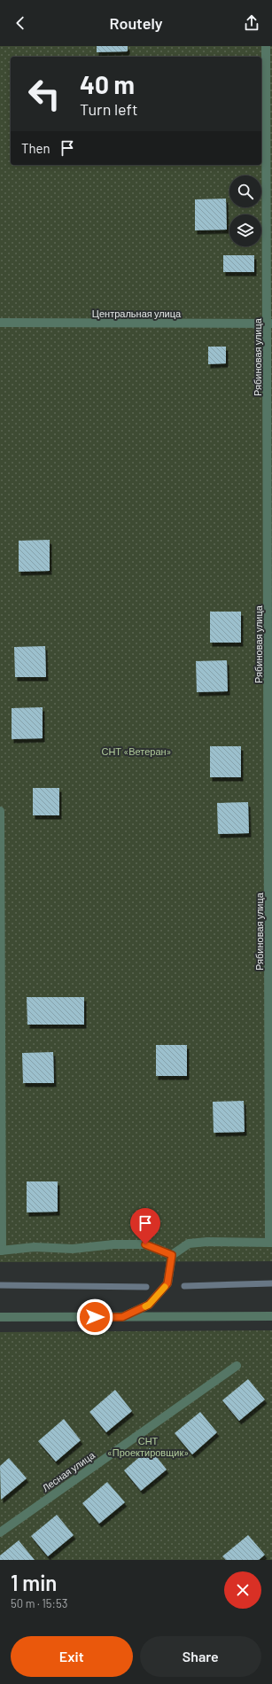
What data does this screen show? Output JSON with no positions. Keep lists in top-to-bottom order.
{
  "streets": {
    "street": ["Центральная улица", "Рябиновая улица", "Лесная улица"]
  },
  "crossings": [
    ["Центральная улица", "Рябиновая улица"]
  ],
  "parks": ["СНТ «Ветеран»", "СНТ «Проектировщик»"],
  "page": {
    "header": "Routely",
    "turn": ["40 m", "Turn left"],
    "then": "Then",
    "heading": ["1 min", "50 m · 15:53"],
    "buttons": ["Exit", "Share"]
  }
}
